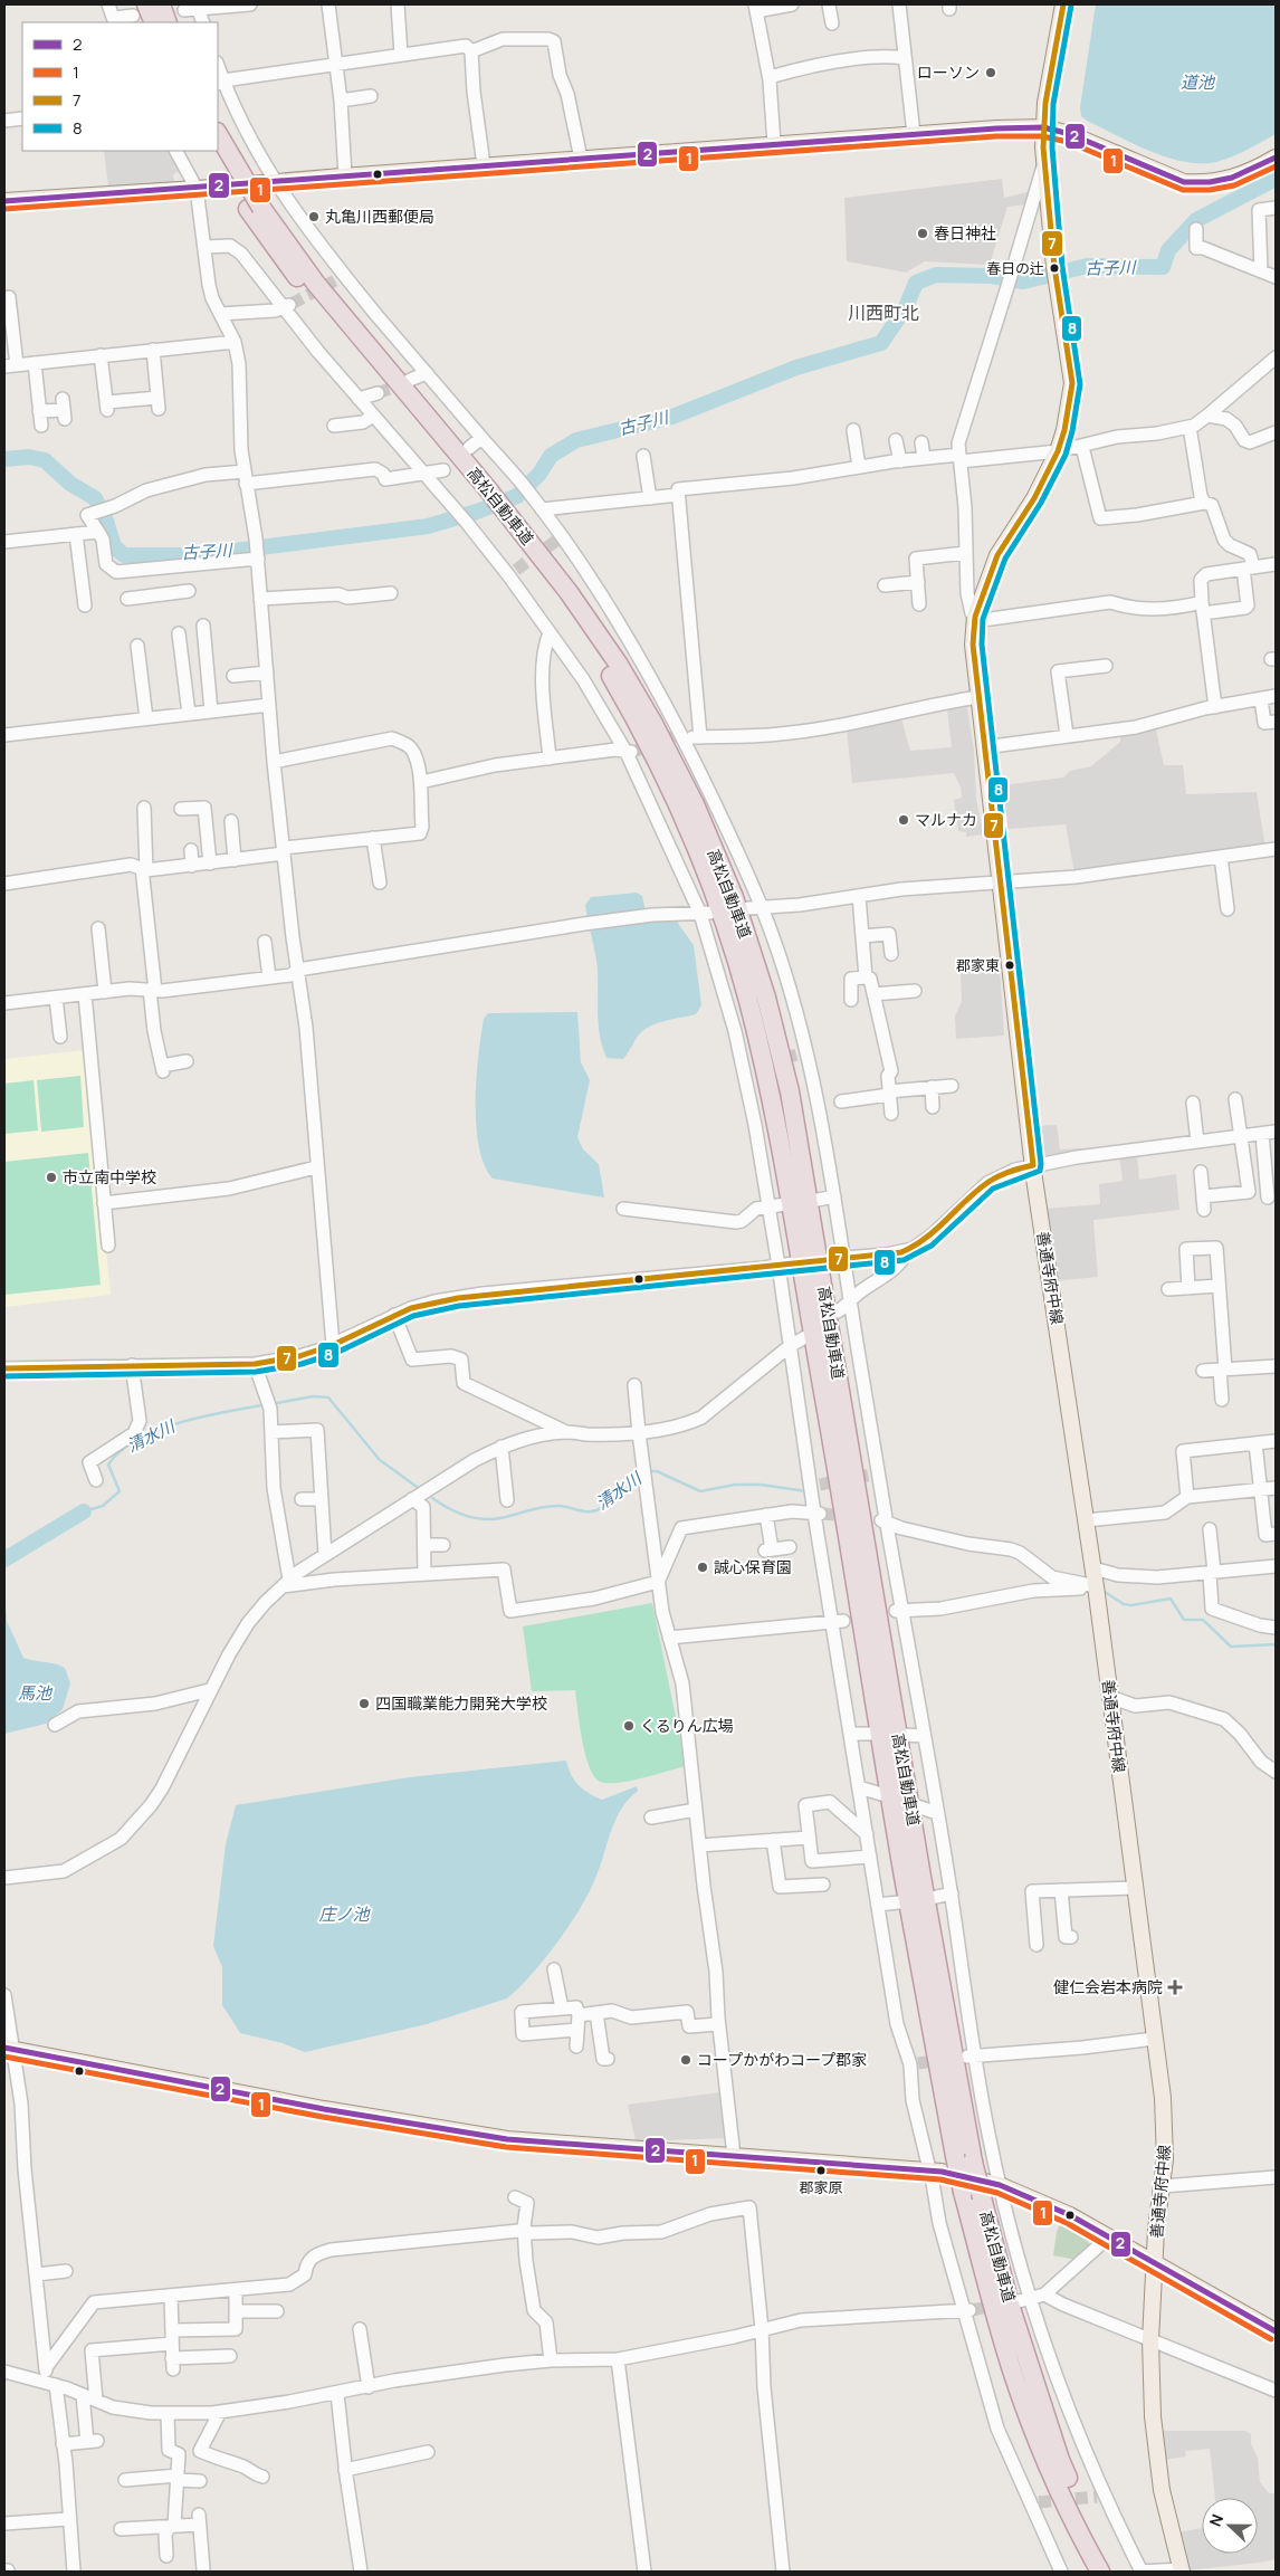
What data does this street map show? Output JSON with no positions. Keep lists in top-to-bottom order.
{
  "streets": {
    "highway": ["高松自動車道"],
    "main road": ["善通寺府中線"]
  },
  "districts": ["川西町北"],
  "water": [
    "道池",
    "古子川",
    "清水川",
    "馬池",
    "庄ノ池"
  ],
  "places": {
    "other": [
      "ローソン",
      "丸亀川西郵便局",
      "春日神社",
      "春日の辻",
      "マルナカ",
      "郡家東",
      "市立南中学校",
      "誠心保育園",
      "四国職業能力開発大学校",
      "くるりん広場",
      "コープかがわコープ郡家",
      "郡家原"
    ],
    "health": ["健仁会岩本病院"]
  },
  "lines": [
    "transit line 7",
    "transit line 8",
    "transit line 2",
    "transit line 1"
  ],
  "legend": [
    "2",
    "1",
    "7",
    "8"
  ],
  "north": "left"
}
